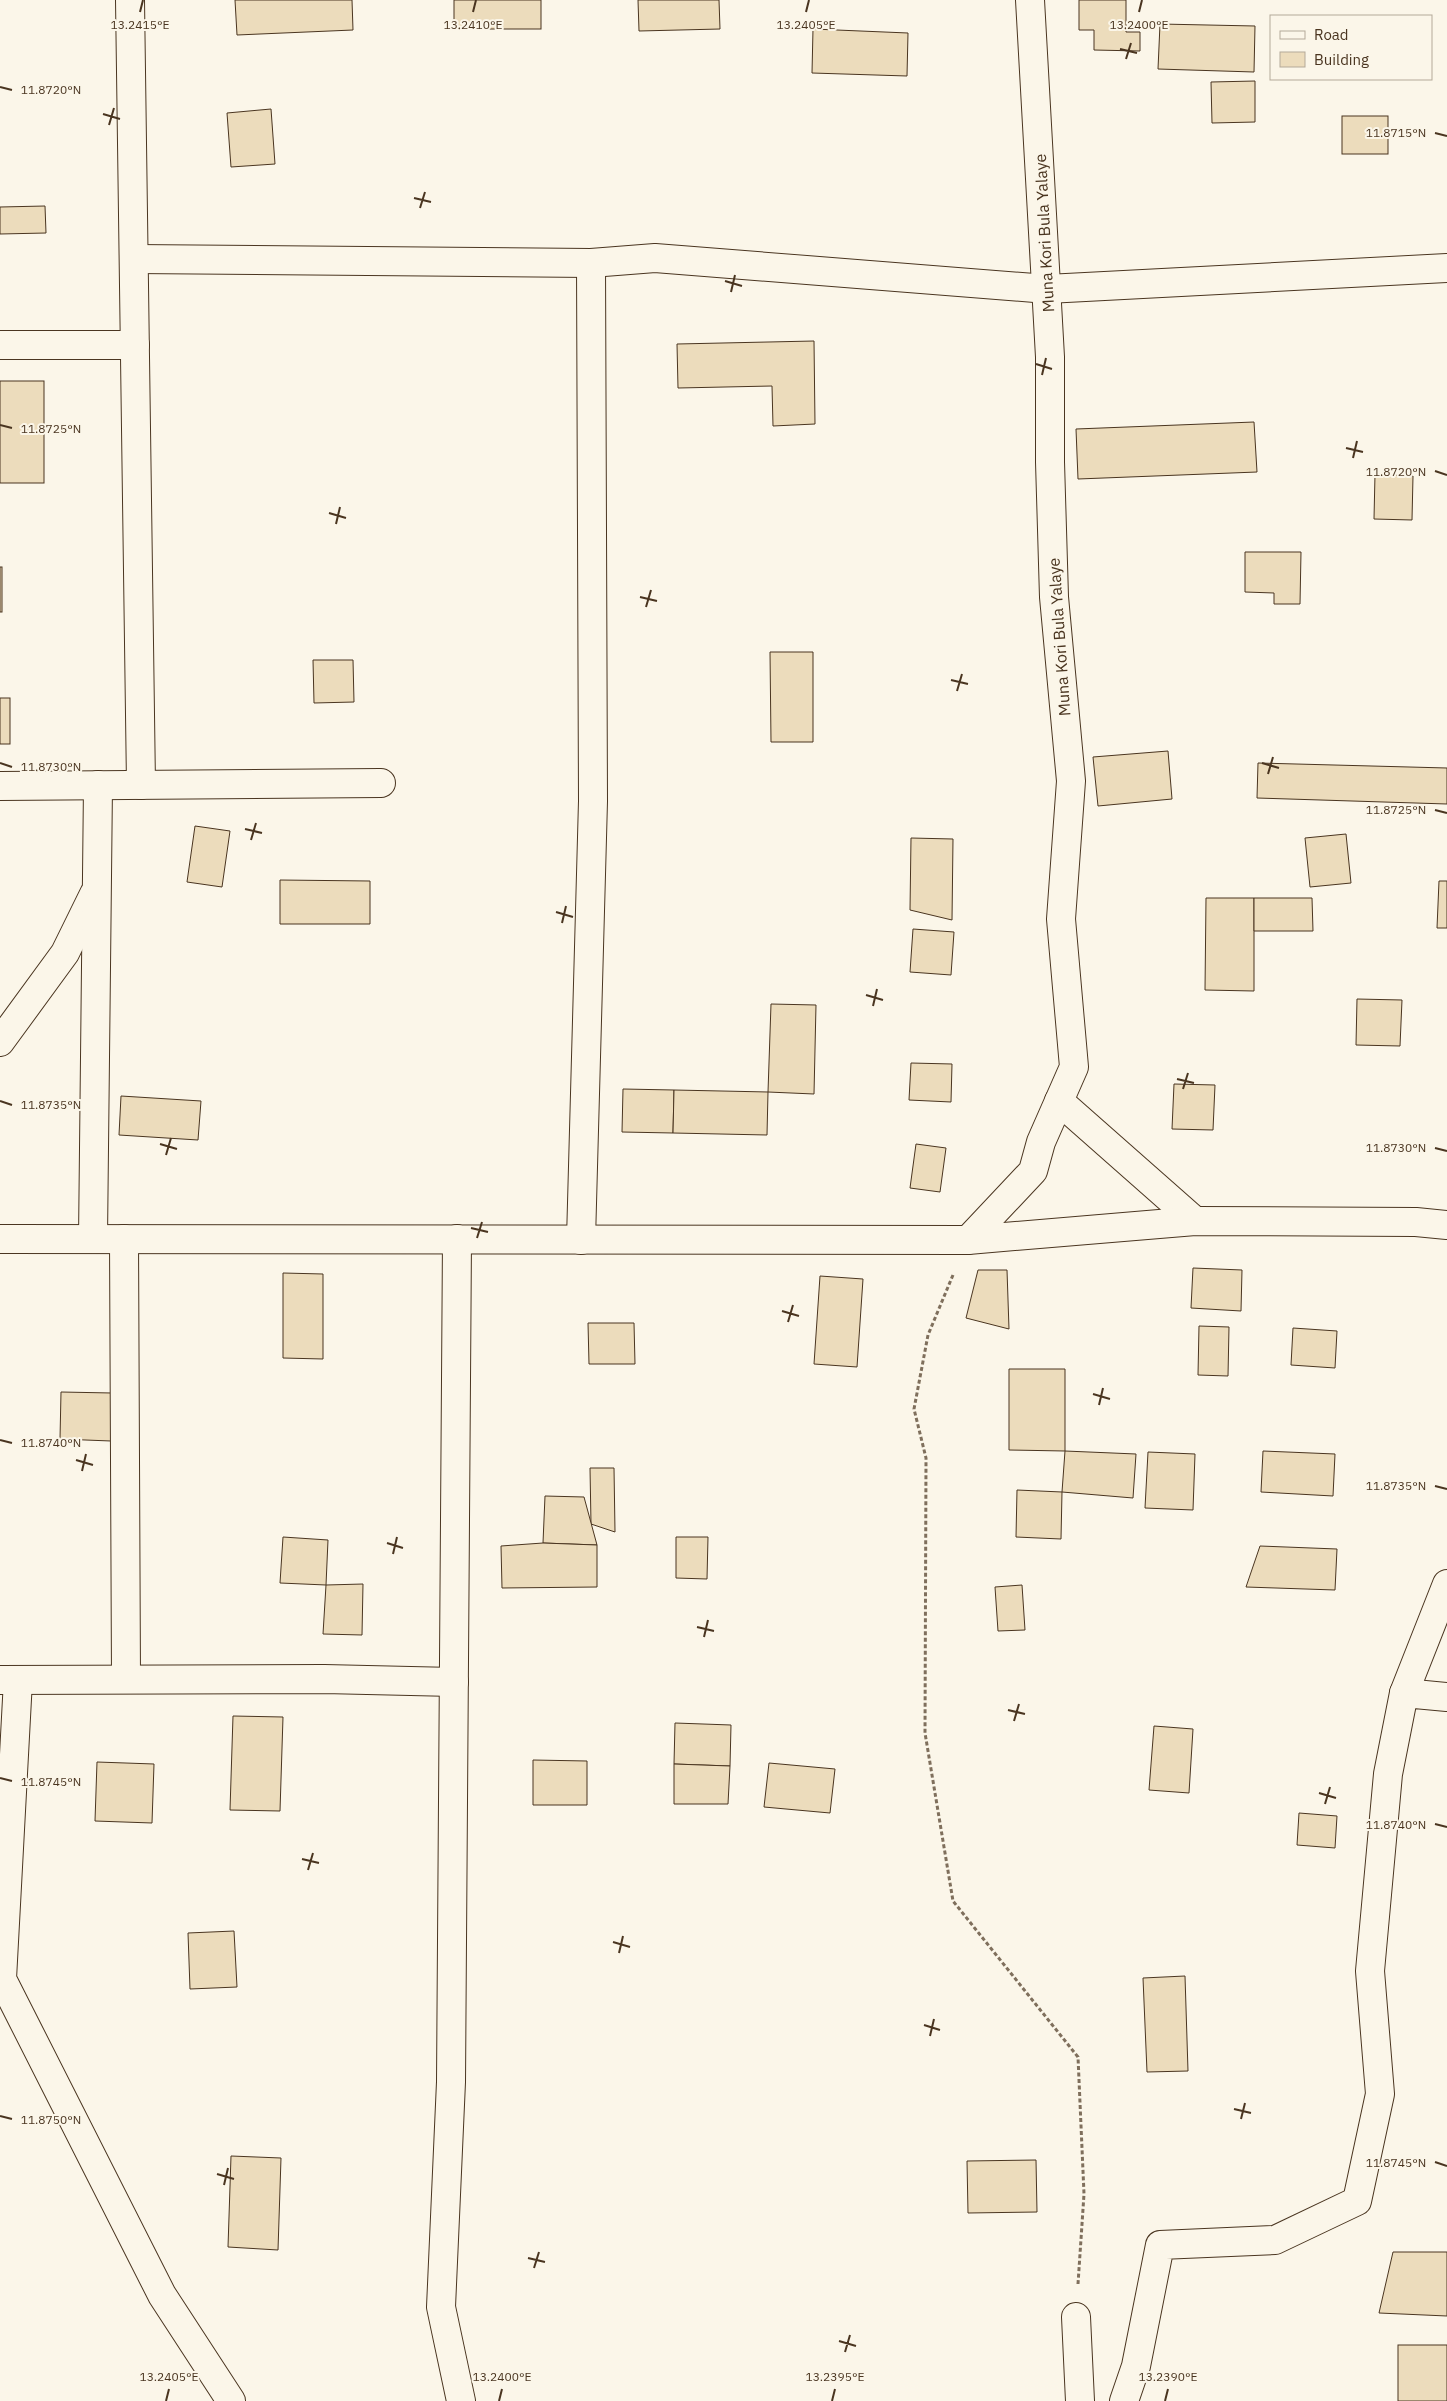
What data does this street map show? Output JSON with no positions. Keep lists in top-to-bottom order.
{
  "streets": {
    "street": ["Muna Kori Bula Yalaye"]
  },
  "legend": ["Road", "Building"],
  "coordinates": [
    "13.2415°E",
    "13.2410°E",
    "13.2405°E",
    "13.2400°E",
    "11.8720°N",
    "11.8715°N",
    "11.8725°N",
    "11.8730°N",
    "11.8735°N",
    "11.8740°N",
    "11.8745°N",
    "11.8750°N",
    "13.2395°E",
    "13.2390°E"
  ]
}
